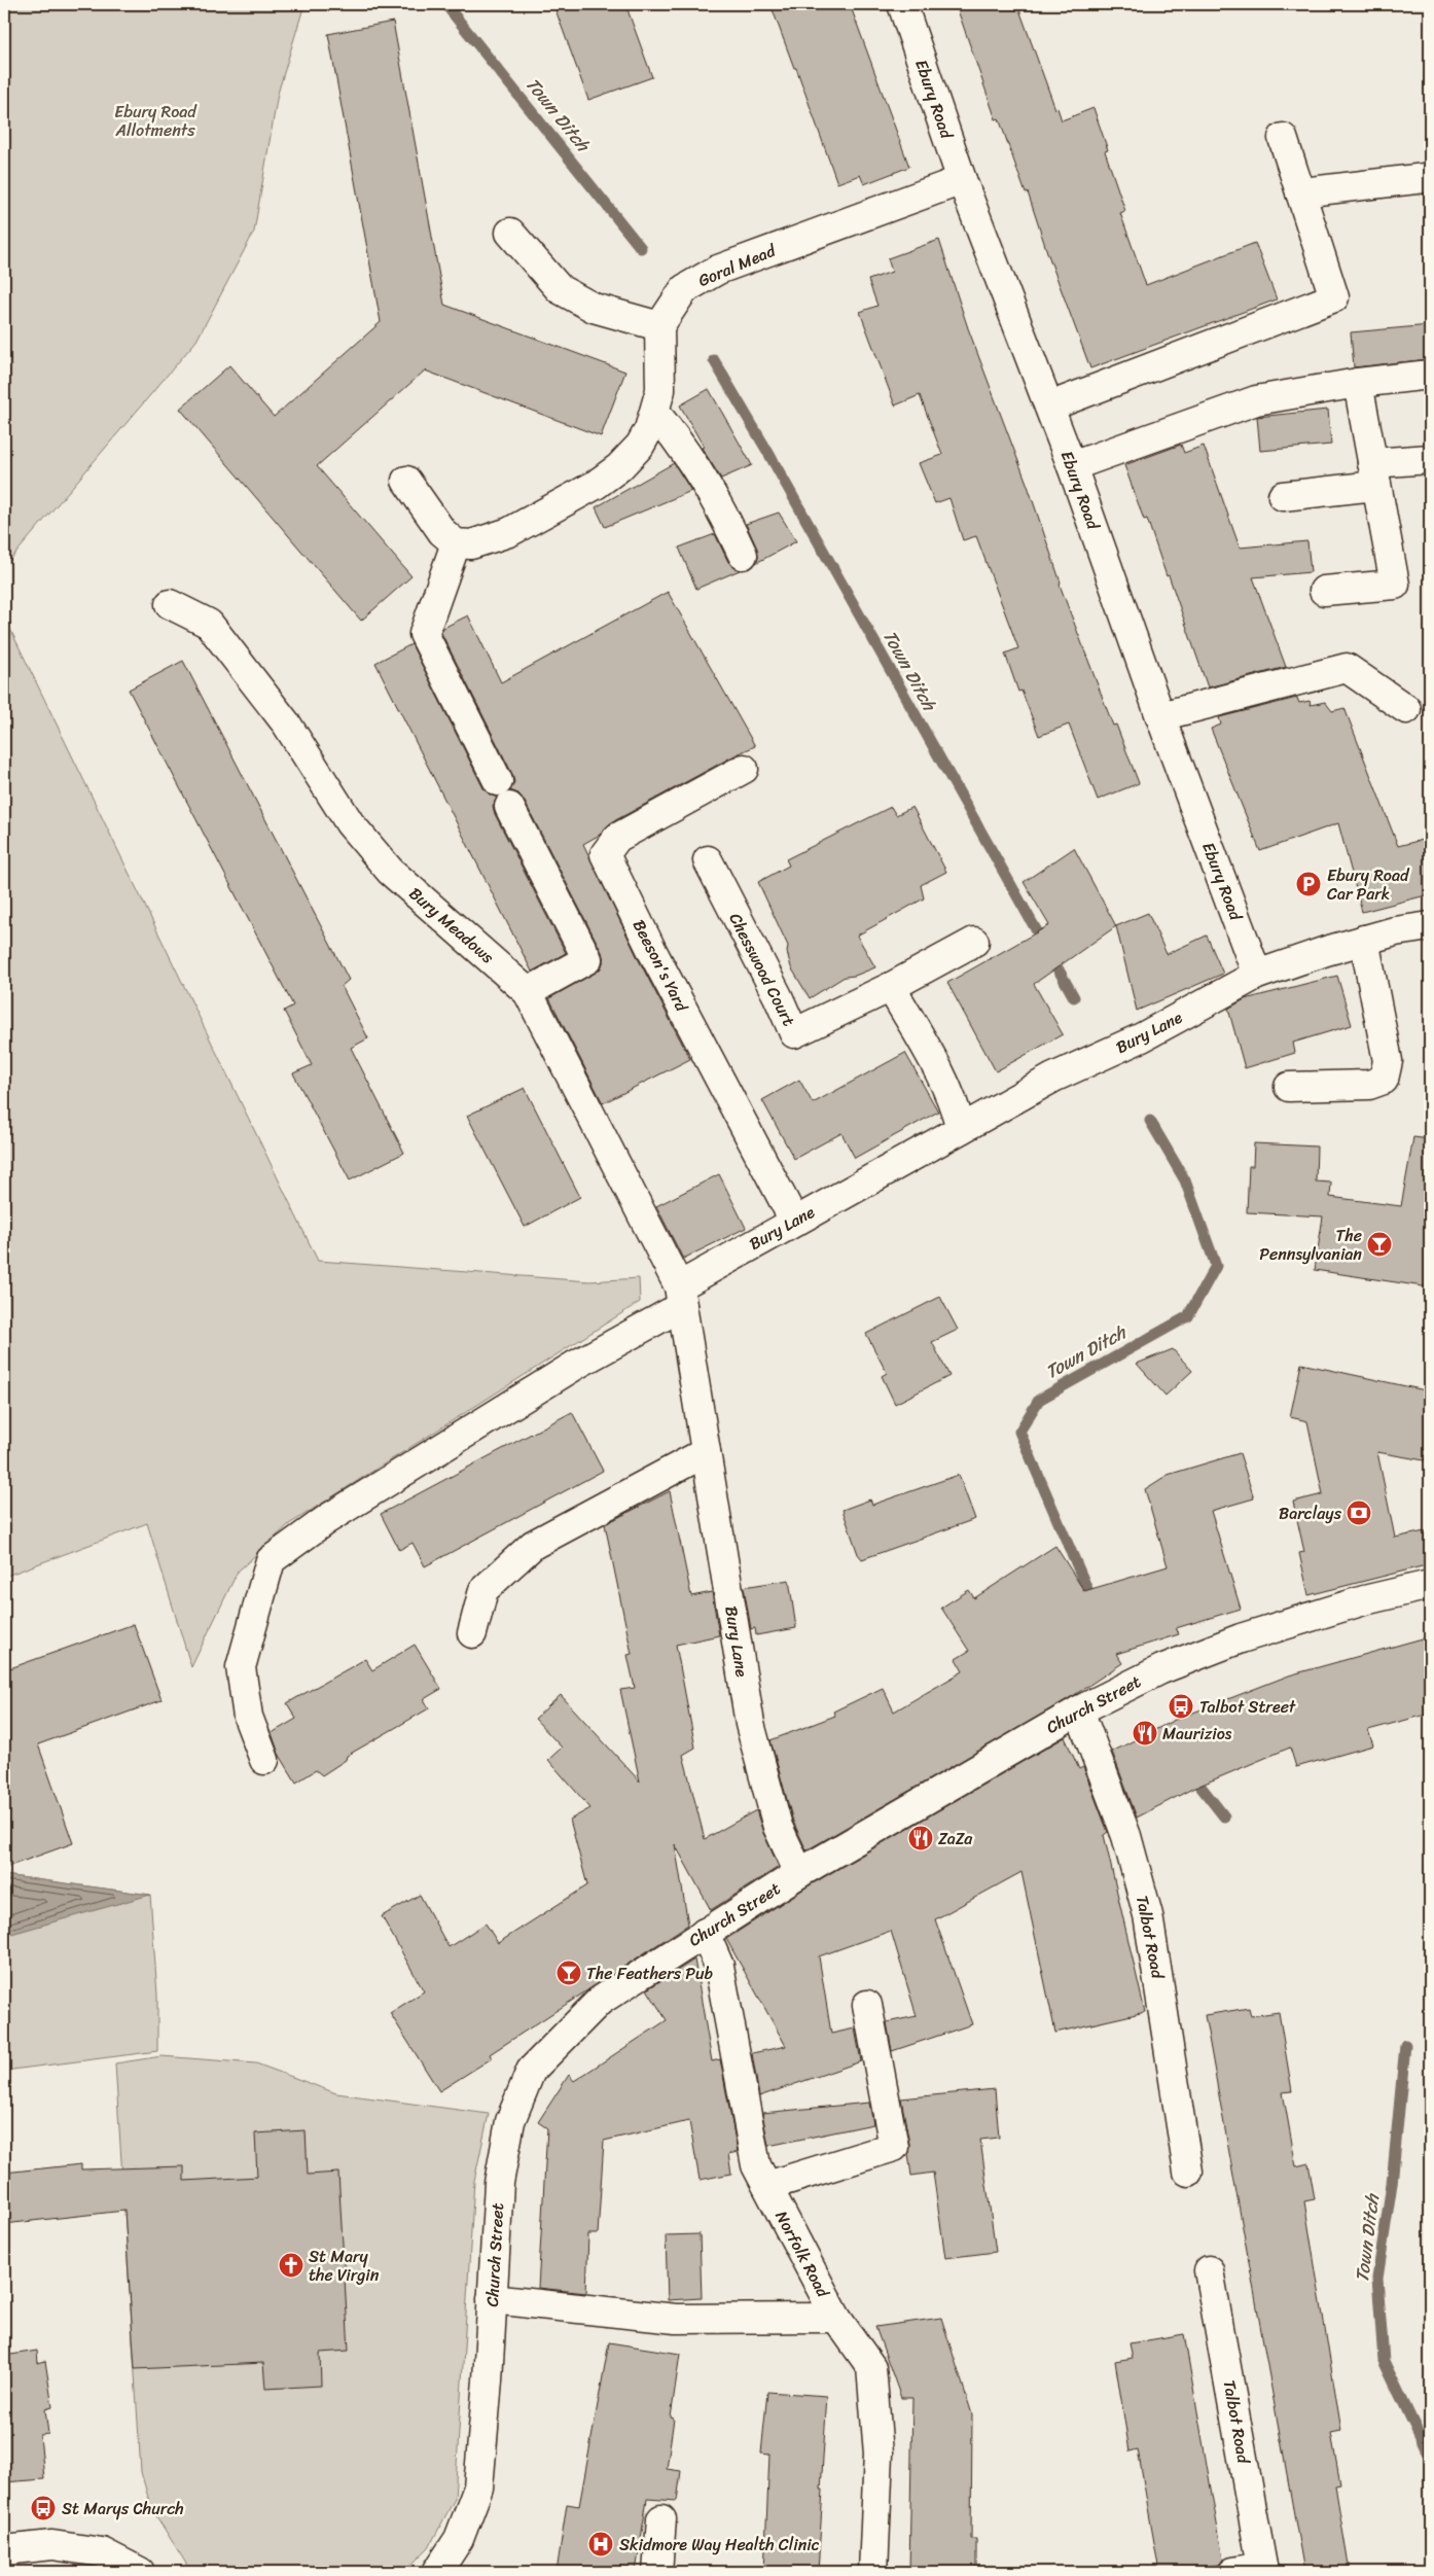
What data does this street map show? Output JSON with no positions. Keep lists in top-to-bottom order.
{
  "streets": {
    "street": [
      "Ebury Road",
      "Goral Mead",
      "Bury Meadows",
      "Beeson's Yard",
      "Chesswood Court",
      "Bury Lane",
      "Church Street",
      "Talbot Road",
      "Norfolk Road"
    ]
  },
  "crossings": [
    ["Ebury Road", "Goral Mead"],
    ["Ebury Road", "Bury Lane"],
    ["Bury Meadows", "Bury Lane"],
    ["Beeson's Yard", "Bury Lane"],
    ["Bury Lane", "Church Street"],
    ["Church Street", "Talbot Road"],
    ["Church Street", "Norfolk Road"]
  ],
  "water": ["Town Ditch"],
  "parks": ["Ebury Road Allotments"],
  "places": {
    "parking": ["Ebury Road Car Park"],
    "bar": ["The Pennsylvanian", "The Feathers Pub"],
    "bank": ["Barclays"],
    "bus stop": ["Talbot Street", "St Marys Church"],
    "restaurant": ["Maurizios", "ZaZa"],
    "church": ["St Mary the Virgin"],
    "hospital": ["Skidmore Way Health Clinic"]
  }
}
